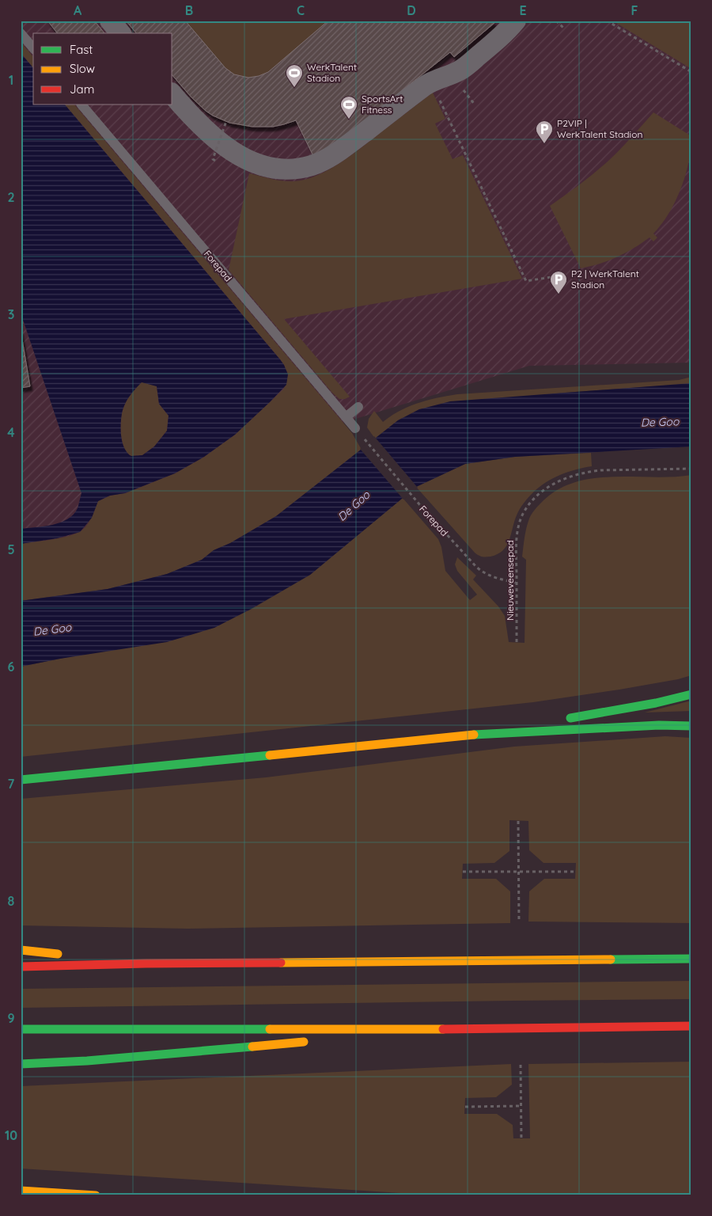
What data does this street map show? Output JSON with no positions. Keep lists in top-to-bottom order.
{
  "streets": {
    "lane": ["Forepad"],
    "path": ["Nieuweveensepad"]
  },
  "crossings": [
    ["Forepad", "Nieuweveensepad"]
  ],
  "water": ["De Goo"],
  "places": {
    "sports": ["WerkTalent Stadion", "SportsArt Fitness"],
    "parking": ["P2VIP | WerkTalent Stadion", "P2 | WerkTalent Stadion"]
  },
  "legend": ["Fast", "Slow", "Jam"],
  "grid": {
    "columns": [
      "A",
      "B",
      "C",
      "D",
      "E",
      "F"
    ],
    "rows": [
      "1",
      "2",
      "3",
      "4",
      "5",
      "6",
      "7",
      "8",
      "9",
      "10"
    ]
  }
}
